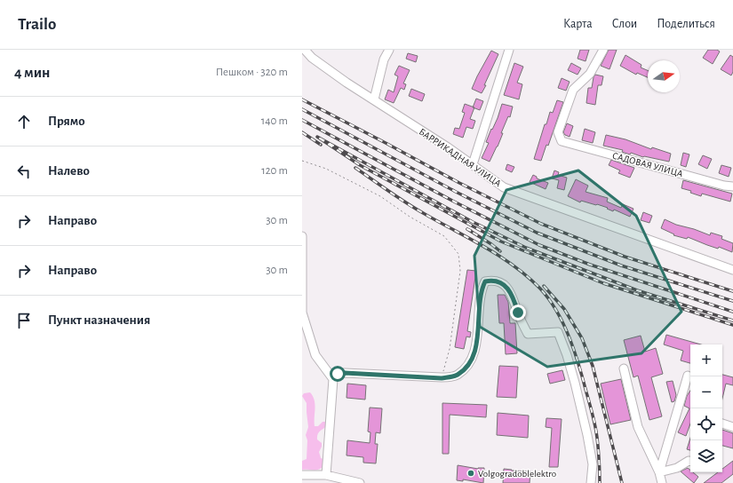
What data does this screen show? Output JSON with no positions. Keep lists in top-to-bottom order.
{
  "streets": {
    "street": ["БАРРИКАДНАЯ УЛИЦА", "САДОВАЯ УЛИЦА"]
  },
  "places": ["Volgogradoblelektro"],
  "north": "right",
  "page": {
    "header": "Trailo",
    "nav": ["Карта", "Слои", "Поделиться"],
    "heading": ["4 мин", "Пешком · 320 m"],
    "list": [
      ["Прямо", "140 m"],
      ["Налево", "120 m"],
      ["Направо", "30 m"],
      ["Направо", "30 m"],
      "Пункт назначения"
    ],
    "map_buttons": ["+", "−"]
  }
}
